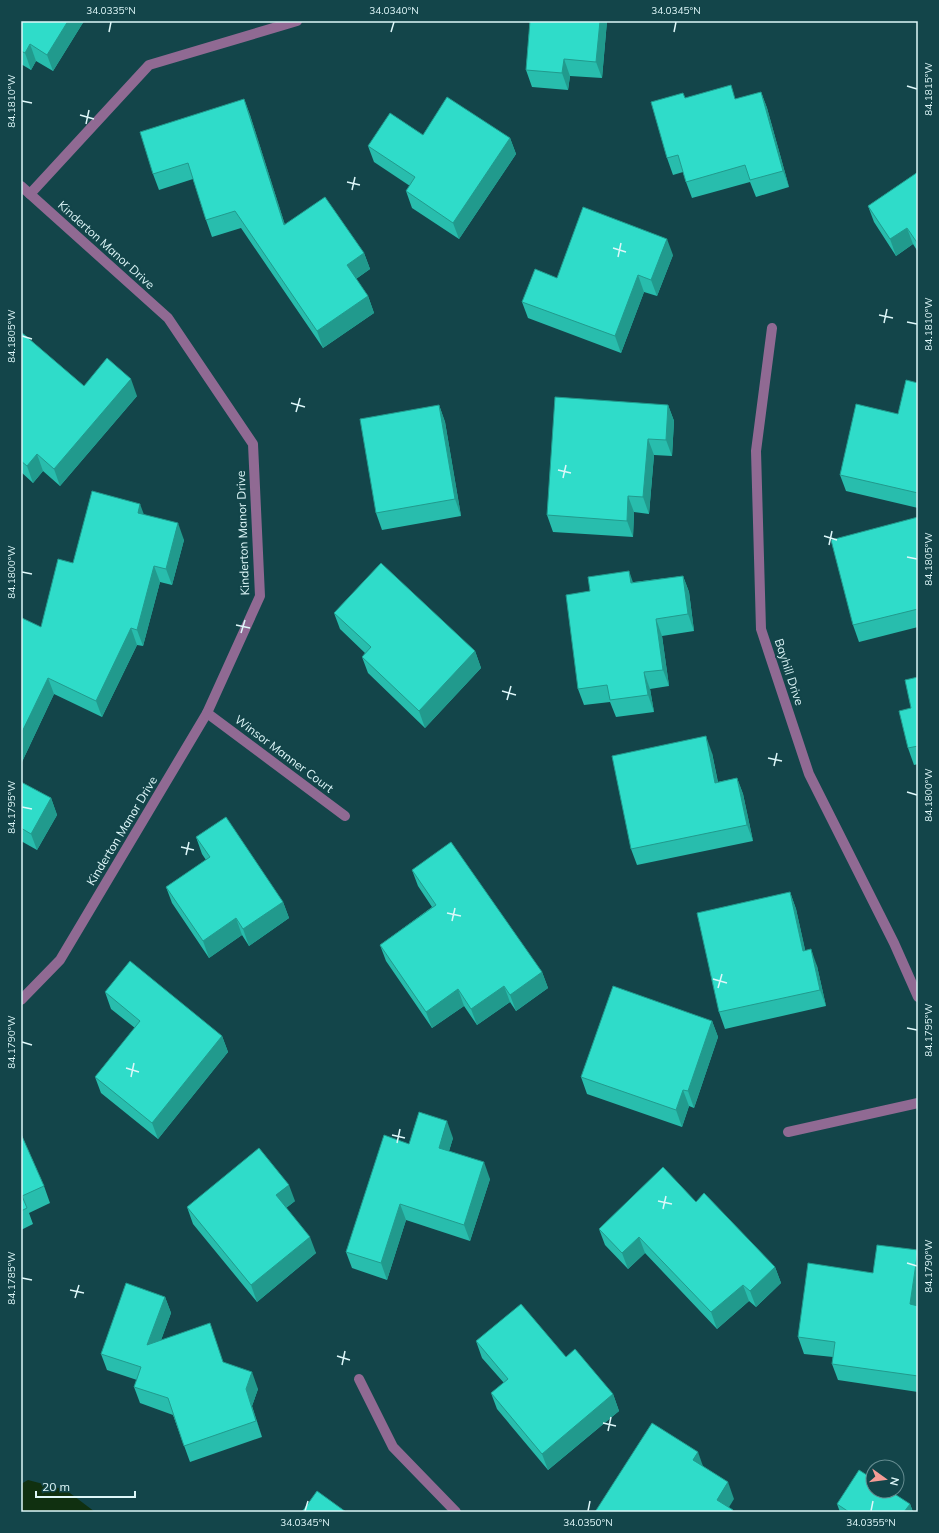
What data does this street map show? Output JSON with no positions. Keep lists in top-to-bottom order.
{
  "streets": {
    "street": ["Kinderton Manor Drive", "Bayhill Drive", "Winsor Manner Court"]
  },
  "crossings": [
    ["Kinderton Manor Drive", "Winsor Manner Court"]
  ],
  "scale_bar": "20 m",
  "north": "right",
  "coordinates": [
    "34.0335°N",
    "34.0340°N",
    "34.0345°N",
    "84.1815°W",
    "84.1810°W",
    "84.1805°W",
    "84.1800°W",
    "84.1795°W",
    "84.1790°W",
    "84.1785°W",
    "34.0350°N",
    "34.0355°N"
  ]
}
